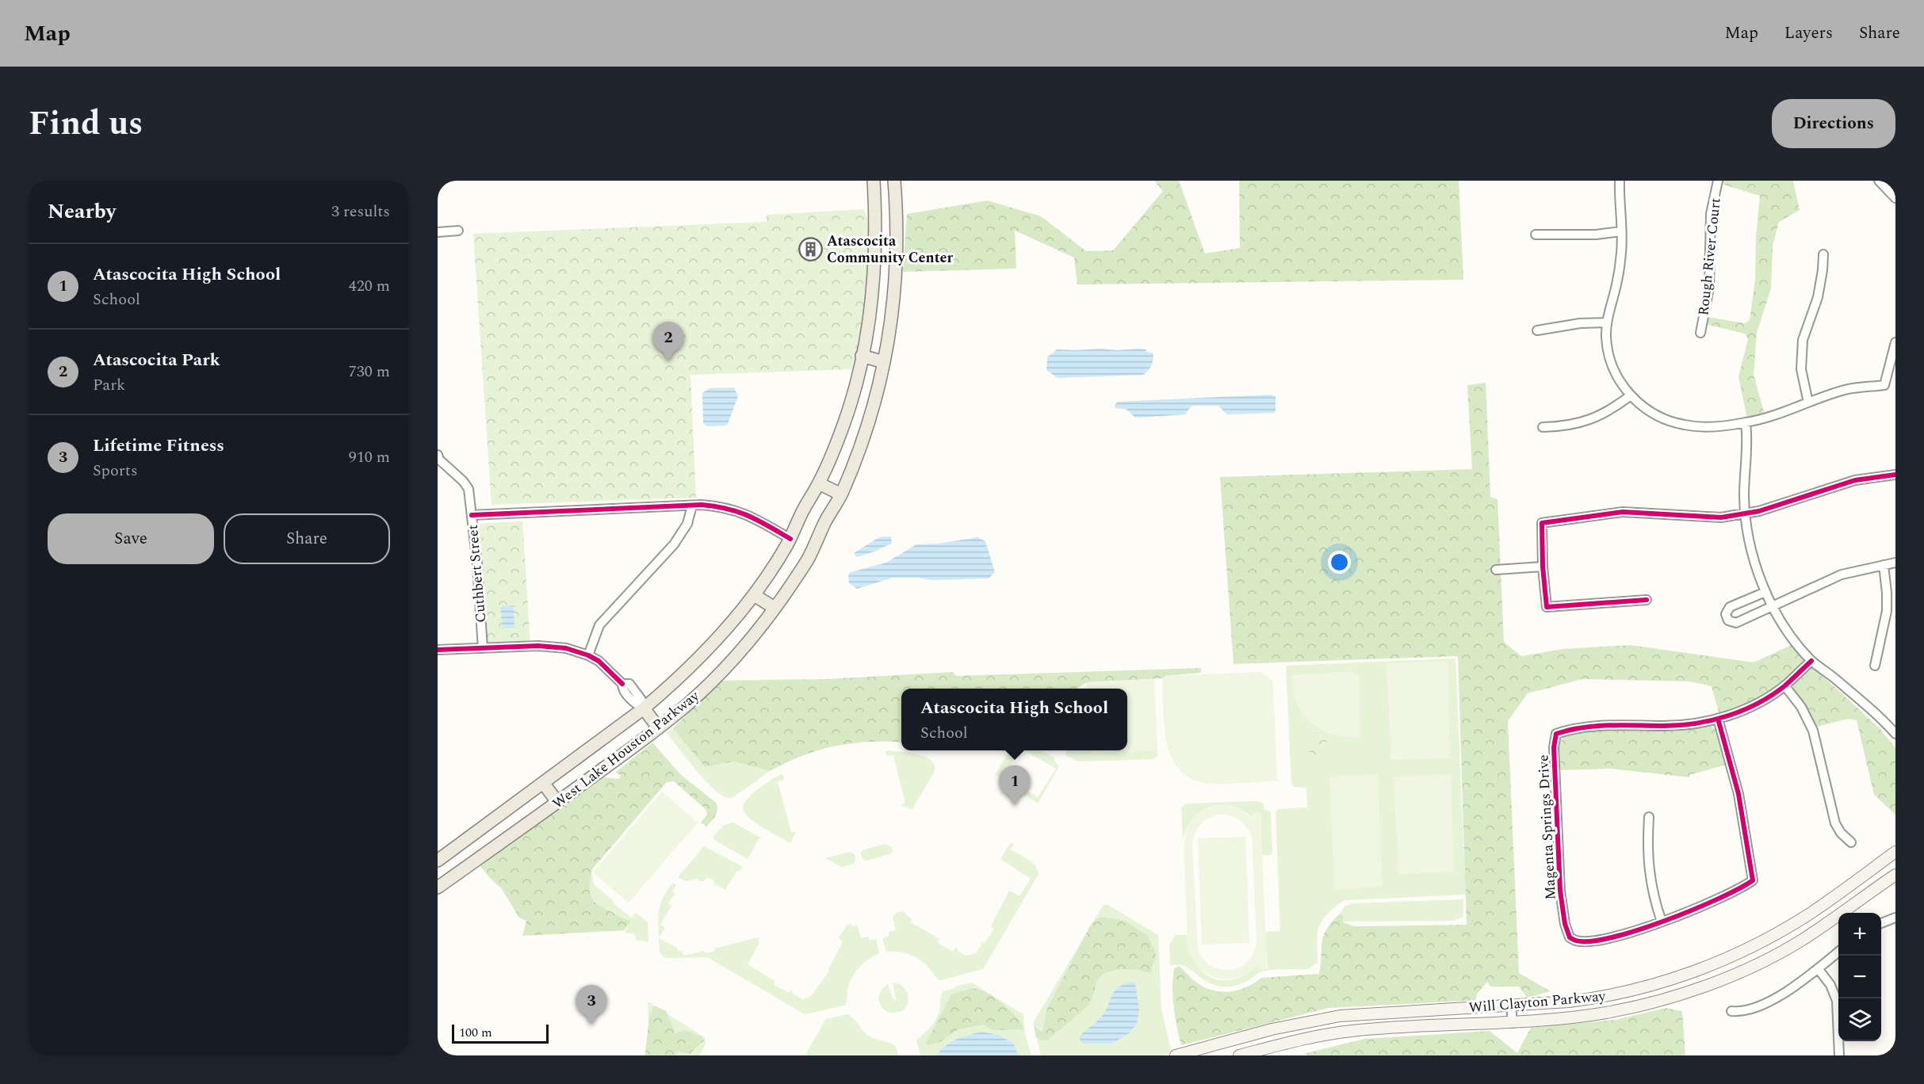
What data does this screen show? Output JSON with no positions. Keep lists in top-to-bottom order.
{
  "streets": {
    "main road": ["West Lake Houston Parkway", "Will Clayton Parkway"],
    "street": ["Rough River Court", "Cuthbert Street", "Magenta Springs Drive"]
  },
  "places": {
    "building": ["Atascocita Community Center"]
  },
  "scale_bar": "100 m",
  "page": {
    "header": "Map",
    "nav": ["Map", "Layers", "Share"],
    "title": "Find us",
    "buttons": [
      "Directions",
      ["Save", "Share"]
    ],
    "heading": ["Nearby", "3 results"],
    "list": [
      {
        "mark": "1",
        "name": "Atascocita High School",
        "note": "School",
        "value": "420 m"
      },
      {
        "mark": "2",
        "name": "Atascocita Park",
        "note": "Park",
        "value": "730 m"
      },
      {
        "mark": "3",
        "name": "Lifetime Fitness",
        "note": "Sports",
        "value": "910 m"
      }
    ],
    "pins": ["2", "1", "3"],
    "popup": ["Atascocita High School", "School"],
    "map_buttons": ["+", "−"],
    "scale": "100 m"
  }
}
